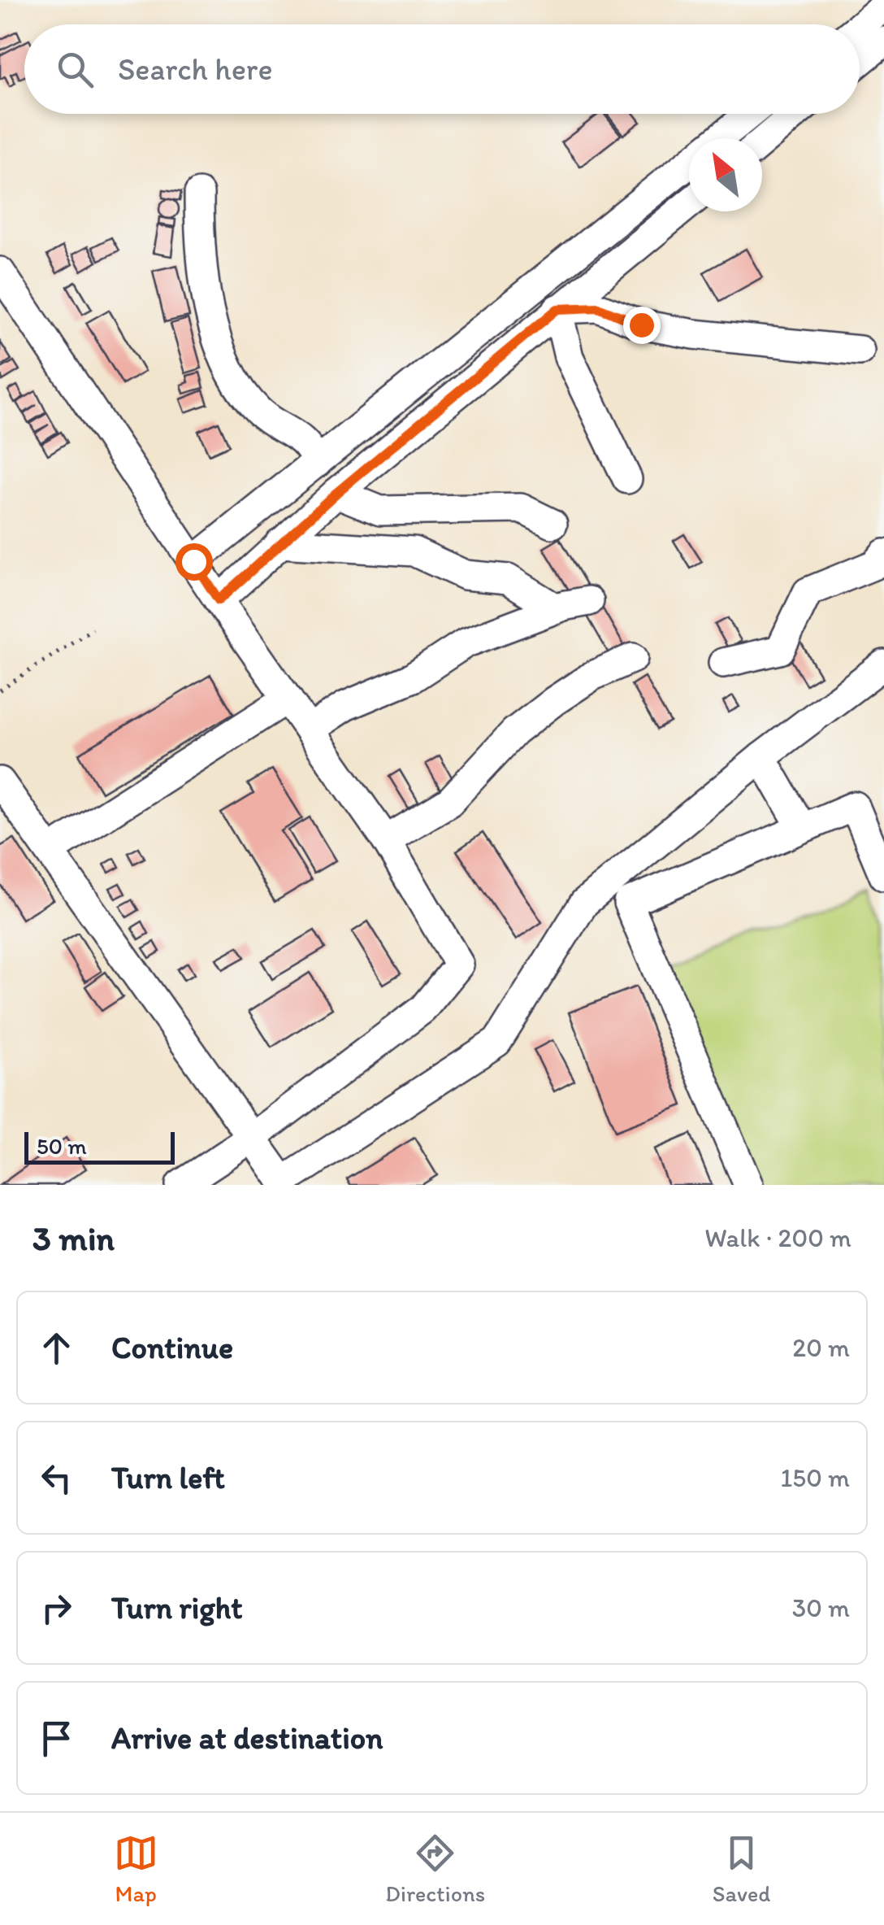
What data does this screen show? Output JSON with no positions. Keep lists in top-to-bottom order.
{
  "scale_bar": "50 m",
  "north": "top left",
  "page": {
    "search": "Search here",
    "scale": "50 m",
    "heading": ["3 min", "Walk · 200 m"],
    "list": [
      ["Continue", "20 m"],
      ["Turn left", "150 m"],
      ["Turn right", "30 m"],
      "Arrive at destination"
    ],
    "nav": ["Map", "Directions", "Saved"]
  }
}
